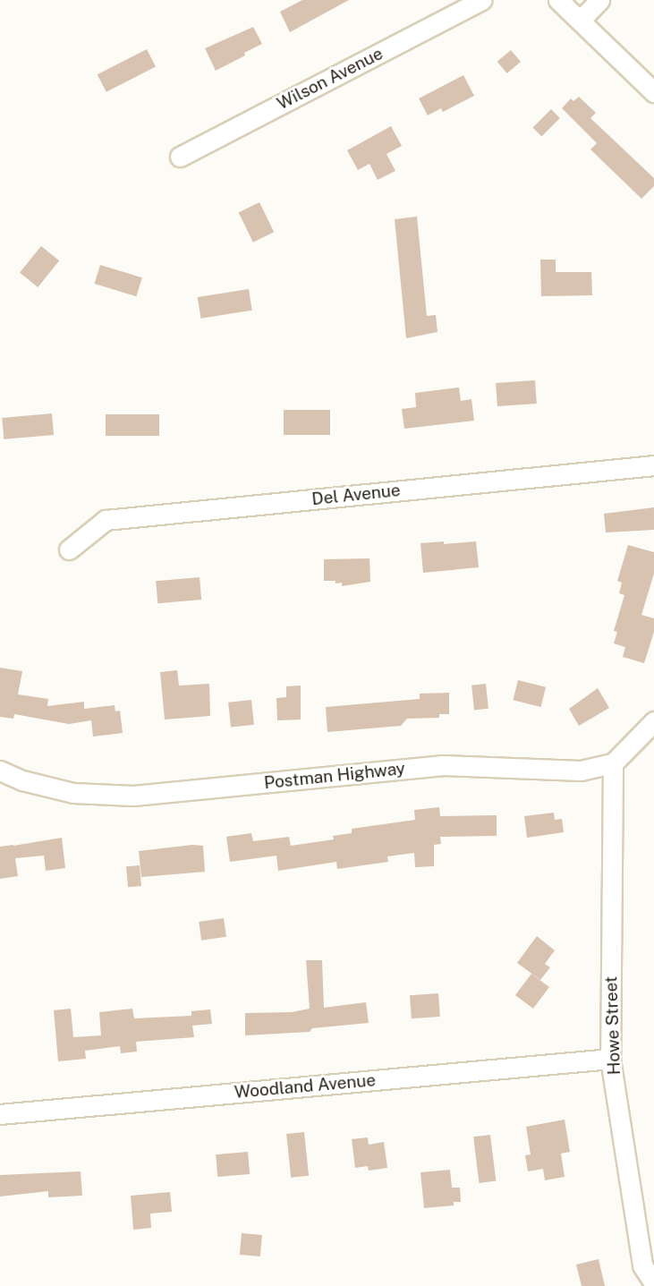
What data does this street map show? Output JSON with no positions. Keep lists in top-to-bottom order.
{
  "streets": {
    "street": [
      "Wilson Avenue",
      "Del Avenue",
      "Postman Highway",
      "Howe Street",
      "Woodland Avenue"
    ]
  },
  "crossings": [
    ["Postman Highway", "Howe Street"],
    ["Howe Street", "Woodland Avenue"]
  ]
}
